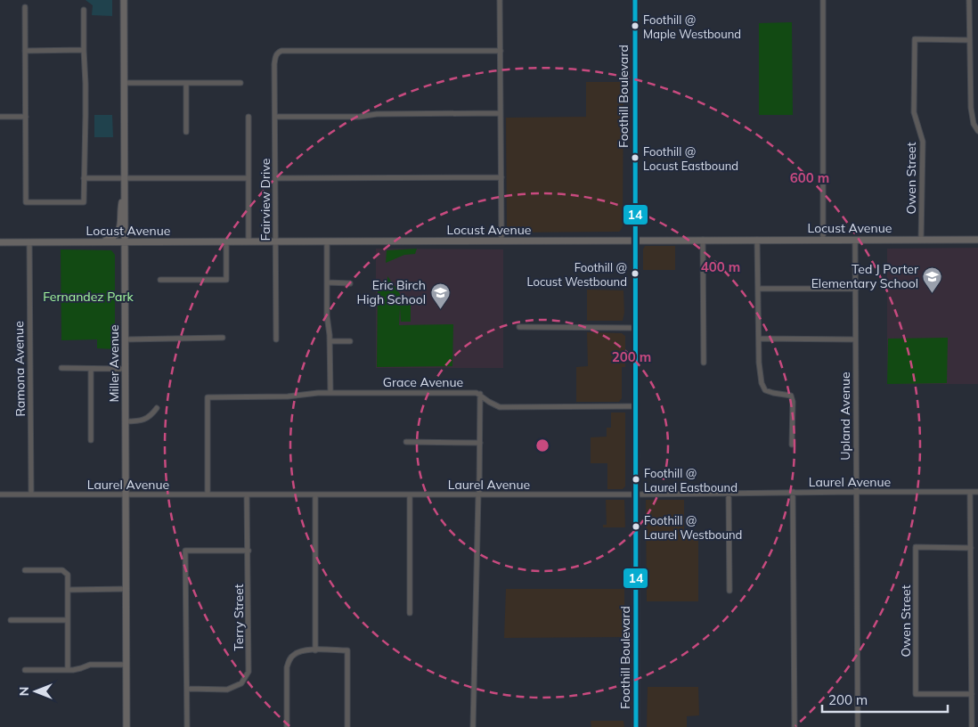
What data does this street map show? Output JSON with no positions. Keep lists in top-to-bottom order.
{
  "streets": {
    "main road": ["Foothill Boulevard"],
    "street": [
      "Owen Street",
      "Fairview Drive",
      "Locust Avenue",
      "Miller Avenue",
      "Ramona Avenue",
      "Grace Avenue",
      "Upland Avenue",
      "Laurel Avenue",
      "Terry Street"
    ]
  },
  "crossings": [
    ["Foothill Boulevard", "Locust Avenue"],
    ["Foothill Boulevard", "Grace Avenue"],
    ["Foothill Boulevard", "Laurel Avenue"],
    ["Owen Street", "Locust Avenue"],
    ["Fairview Drive", "Locust Avenue"],
    ["Locust Avenue", "Miller Avenue"],
    ["Locust Avenue", "Ramona Avenue"],
    ["Locust Avenue", "Upland Avenue"],
    ["Miller Avenue", "Laurel Avenue"],
    ["Ramona Avenue", "Laurel Avenue"],
    ["Grace Avenue", "Laurel Avenue"],
    ["Upland Avenue", "Laurel Avenue"],
    ["Laurel Avenue", "Terry Street"]
  ],
  "parks": ["Fernandez Park"],
  "places": {
    "other": [
      "Foothill @ Maple Westbound",
      "Foothill @ Locust Eastbound",
      "Foothill @ Locust Westbound",
      "Foothill @ Laurel Eastbound",
      "Foothill @ Laurel Westbound"
    ],
    "school or university": ["Ted J Porter Elementary School", "Eric Birch High School"]
  },
  "lines": ["transit line 14"],
  "scale_bar": "200 m",
  "north": "left",
  "rings": ["600 m", "400 m", "200 m"]
}
